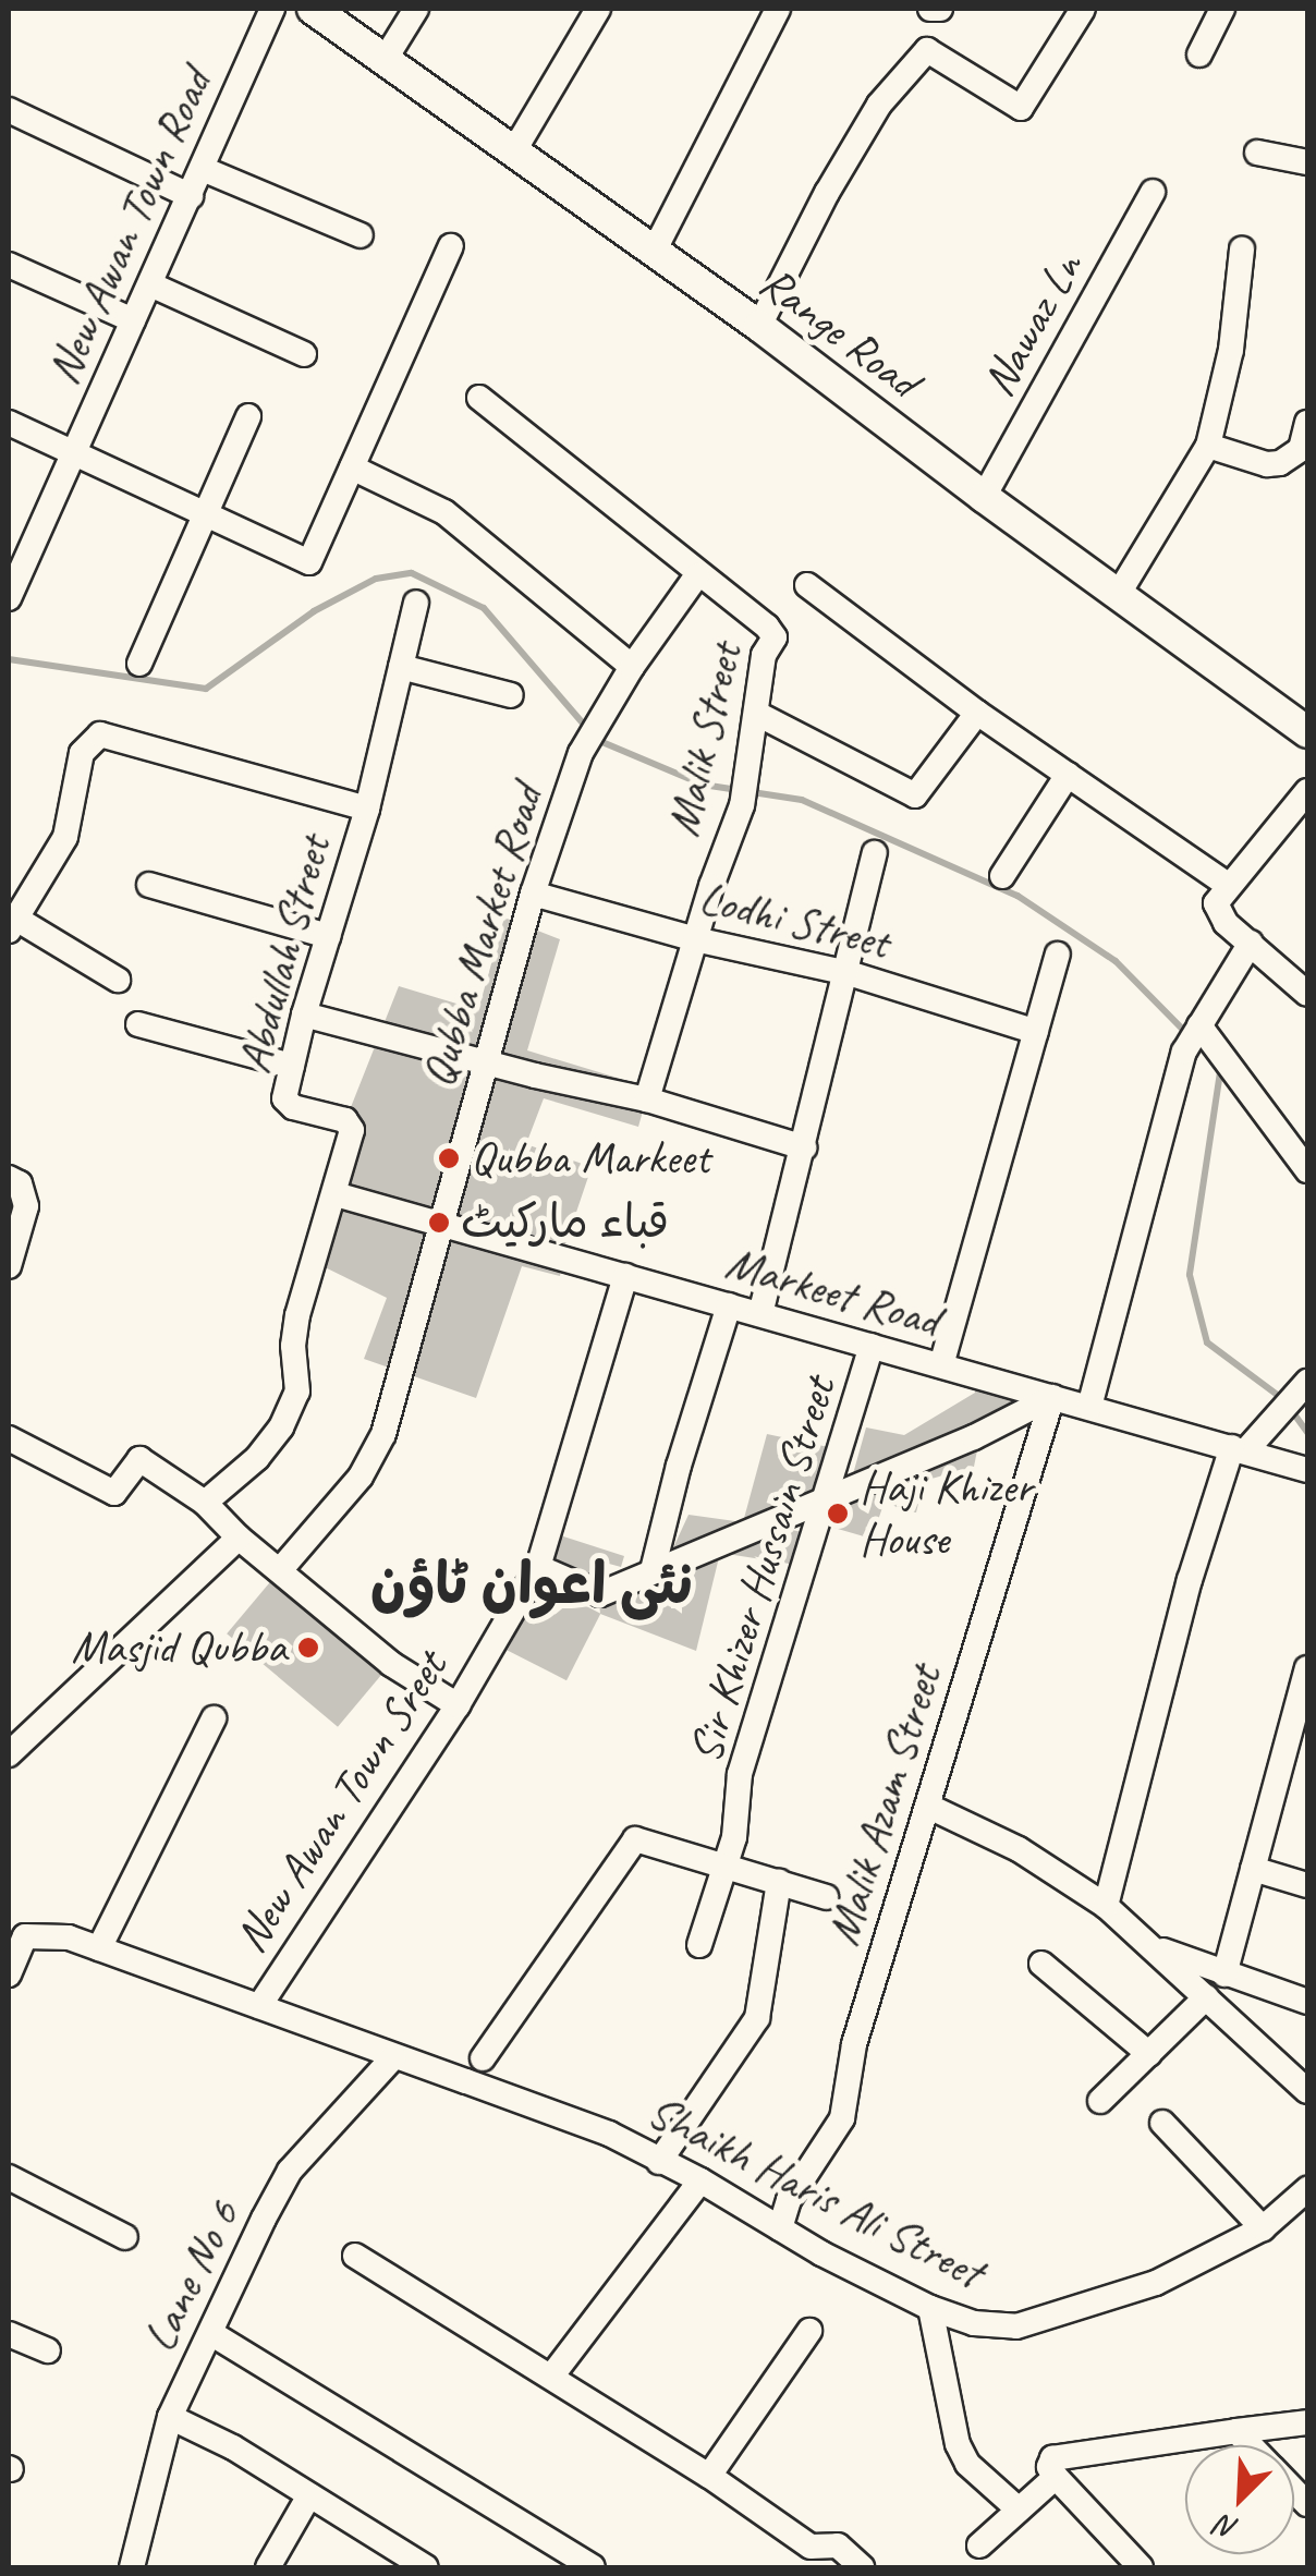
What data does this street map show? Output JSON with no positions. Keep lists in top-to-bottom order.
{
  "streets": {
    "main road": ["Range Road"],
    "street": [
      "New Awan Town Road",
      "Nawaz Ln",
      "Malik Street",
      "Lodhi Street",
      "Qubba Market Road",
      "Abdullah Street",
      "Markeet Road",
      "Sir Khizer Hussain Street",
      "New Awan Town Sreet",
      "Malik Azam Street",
      "Shaikh Haris Ali Street",
      "Lane No 6"
    ]
  },
  "crossings": [
    ["Nawaz Ln", "Range Road"],
    ["Malik Street", "Lodhi Street"],
    ["Malik Street", "Qubba Market Road"],
    ["Lodhi Street", "Qubba Market Road"],
    ["Qubba Market Road", "Markeet Road"],
    ["Abdullah Street", "Markeet Road"],
    ["Markeet Road", "Sir Khizer Hussain Street"],
    ["Markeet Road", "New Awan Town Sreet"],
    ["Markeet Road", "Malik Azam Street"],
    ["New Awan Town Sreet", "Shaikh Haris Ali Street"],
    ["Malik Azam Street", "Shaikh Haris Ali Street"],
    ["Shaikh Haris Ali Street", "Lane No 6"]
  ],
  "districts": ["نئی اعوان ٹاؤن"],
  "places": [
    "Qubba Markeet",
    "قباء مارکیٹ",
    "Haji Khizer House",
    "Masjid Qubba"
  ],
  "north": "bottom left"
}
